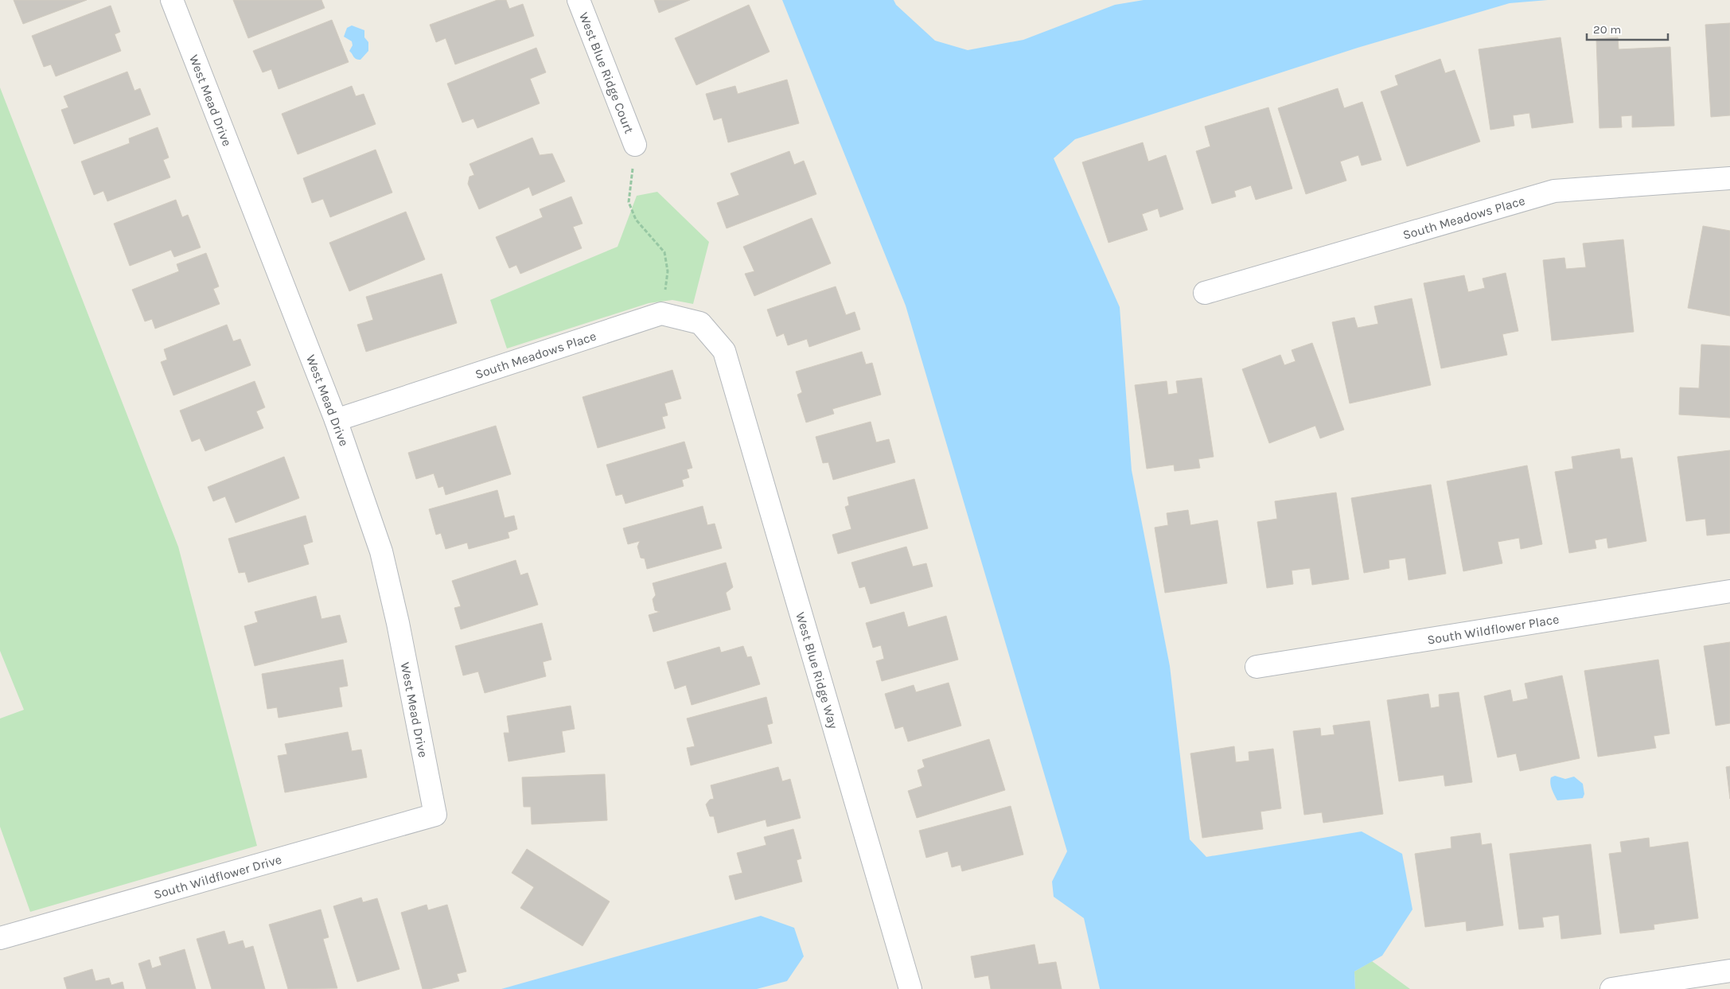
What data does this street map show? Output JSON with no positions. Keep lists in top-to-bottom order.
{
  "streets": {
    "street": [
      "West Blue Ridge Court",
      "West Mead Drive",
      "South Meadows Place",
      "South Wildflower Place",
      "West Blue Ridge Way",
      "South Wildflower Drive"
    ]
  },
  "crossings": [
    ["West Mead Drive", "South Meadows Place"],
    ["West Mead Drive", "South Wildflower Drive"],
    ["South Meadows Place", "West Blue Ridge Way"]
  ],
  "scale_bar": "20 m"
}
